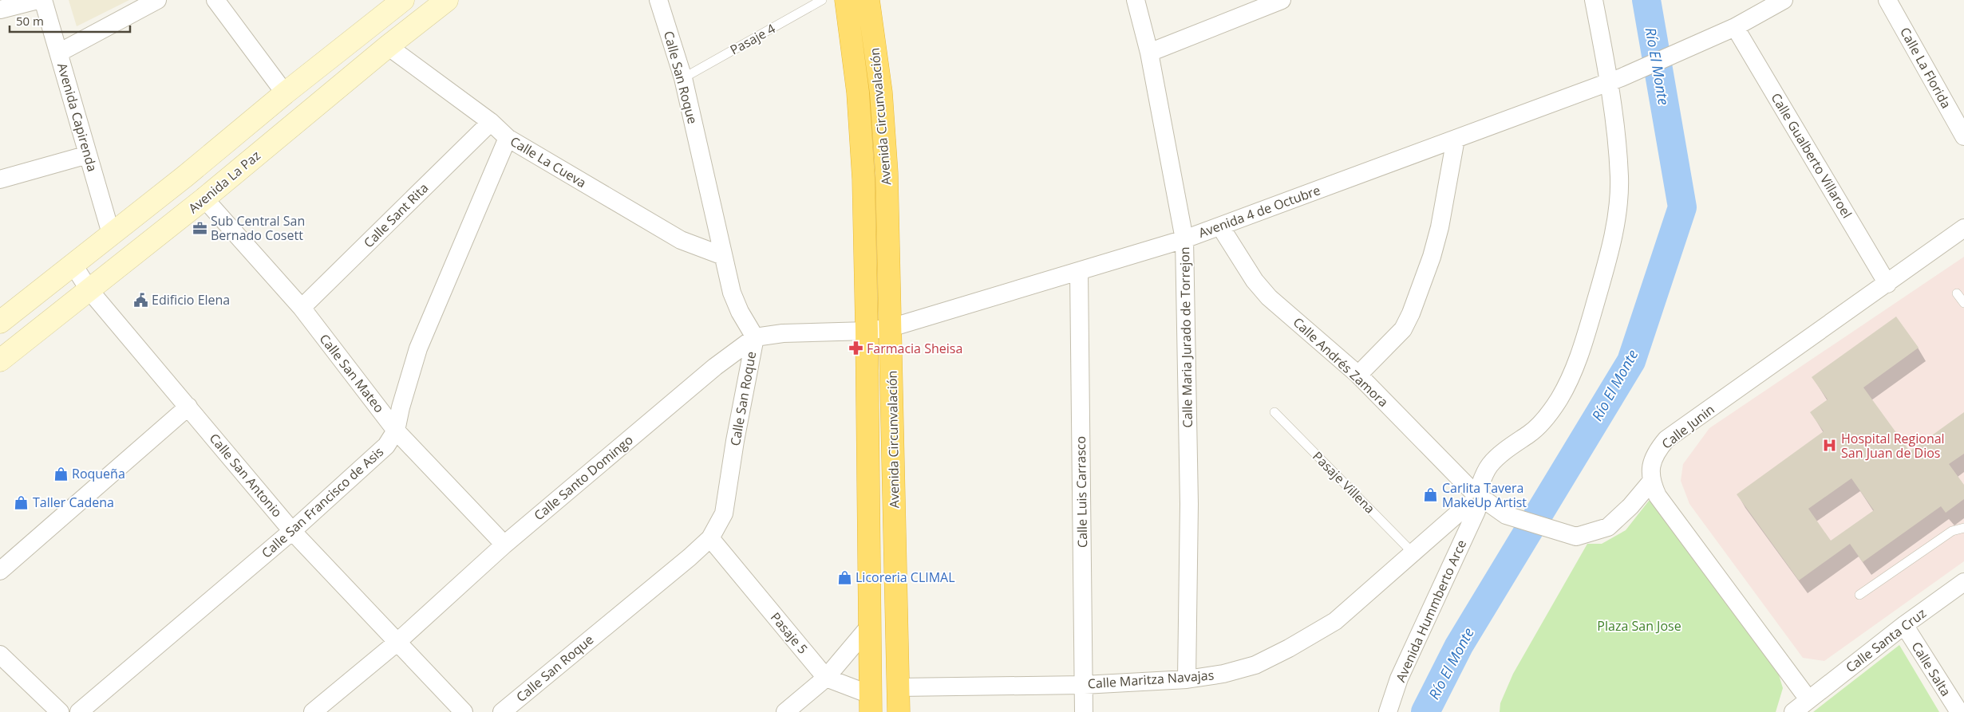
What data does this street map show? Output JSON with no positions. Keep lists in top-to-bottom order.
{
  "streets": {
    "highway": ["Avenida Circunvalación"],
    "street": [
      "Calle La Florida",
      "Calle San Roque",
      "Avenida Capirenda",
      "Calle Gualberto Villaroel",
      "Calle La Cueva",
      "Avenida La Paz",
      "Avenida 4 de Octubre",
      "Calle Sant Rita",
      "Calle Maria Jurado de Torrejon",
      "Calle Andrés Zamora",
      "Calle San Mateo",
      "Calle Junin",
      "Calle San Antonio",
      "Calle Santo Domingo",
      "Calle Luis Carrasco",
      "Calle San Francisco de Asis",
      "Avenida Hummberto Arce",
      "Pasaje 5",
      "Calle Santa Cruz",
      "Calle Salta",
      "Calle Maritza Navajas"
    ],
    "lane": ["Pasaje 4", "Pasaje Villena"]
  },
  "crossings": [
    ["Pasaje 4", "Calle San Roque"],
    ["Calle San Roque", "Calle La Cueva"],
    ["Calle San Roque", "Calle Santo Domingo"],
    ["Calle San Roque", "Pasaje 5"],
    ["Avenida Circunvalación", "Avenida 4 de Octubre"],
    ["Avenida Circunvalación", "Calle Santo Domingo"],
    ["Avenida Circunvalación", "Calle Maritza Navajas"],
    ["Calle Gualberto Villaroel", "Avenida 4 de Octubre"],
    ["Calle Gualberto Villaroel", "Calle Junin"],
    ["Calle La Cueva", "Avenida La Paz"],
    ["Calle La Cueva", "Calle Sant Rita"],
    ["Calle La Cueva", "Calle San Francisco de Asis"],
    ["Avenida La Paz", "Calle San Mateo"],
    ["Avenida La Paz", "Calle San Antonio"],
    ["Avenida 4 de Octubre", "Calle Maria Jurado de Torrejon"],
    ["Avenida 4 de Octubre", "Calle Andrés Zamora"],
    ["Avenida 4 de Octubre", "Calle Santo Domingo"],
    ["Avenida 4 de Octubre", "Calle Luis Carrasco"],
    ["Avenida 4 de Octubre", "Avenida Hummberto Arce"],
    ["Calle Sant Rita", "Calle San Mateo"],
    ["Calle Maria Jurado de Torrejon", "Calle Maritza Navajas"],
    ["Calle Andrés Zamora", "Calle Junin"],
    ["Calle Andrés Zamora", "Avenida Hummberto Arce"],
    ["Calle Andrés Zamora", "Calle Maritza Navajas"],
    ["Calle San Mateo", "Calle Santo Domingo"],
    ["Calle San Mateo", "Calle San Francisco de Asis"],
    ["Calle San Antonio", "Calle Santo Domingo"],
    ["Calle San Antonio", "Calle San Francisco de Asis"],
    ["Pasaje Villena", "Calle Maritza Navajas"],
    ["Calle Luis Carrasco", "Calle Maritza Navajas"],
    ["Avenida Hummberto Arce", "Calle Maritza Navajas"],
    ["Calle Santa Cruz", "Calle Salta"]
  ],
  "water": ["Río El Monte"],
  "parks": ["Plaza San Jose"],
  "places": {
    "office": ["Sub Central San Bernado Cosett"],
    "public building": ["Edificio Elena"],
    "pharmacy": ["Farmacia Sheisa"],
    "hospital": ["Hospital Regional San Juan de Dios"],
    "shop": [
      "Roqueña",
      "Carlita Tavera MakeUp Artist",
      "Taller Cadena",
      "Licoreria CLIMAL"
    ]
  },
  "scale_bar": "50 m"
}
